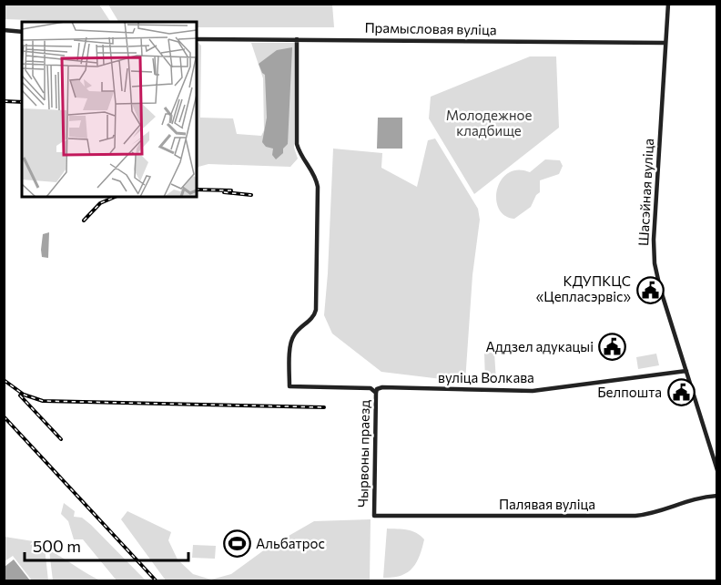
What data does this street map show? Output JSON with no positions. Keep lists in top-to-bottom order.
{
  "streets": {
    "street": [
      "Прамысловая вуліца",
      "Шасэйная вуліца",
      "вуліца Волкава",
      "Чырвоны праезд",
      "Палявая вуліца"
    ]
  },
  "crossings": [
    ["Прамысловая вуліца", "Шасэйная вуліца"],
    ["Прамысловая вуліца", "вуліца Волкава"],
    ["Шасэйная вуліца", "вуліца Волкава"],
    ["вуліца Волкава", "Чырвоны праезд"],
    ["Чырвоны праезд", "Палявая вуліца"]
  ],
  "parks": ["Молодежное кладбище"],
  "places": {
    "public building": ["КДУПКЦС «Цепласэрвіс»", "Аддзел адукацыі", "Белпошта"],
    "sports": ["Альбатрос"]
  },
  "scale_bar": "500 m"
}
